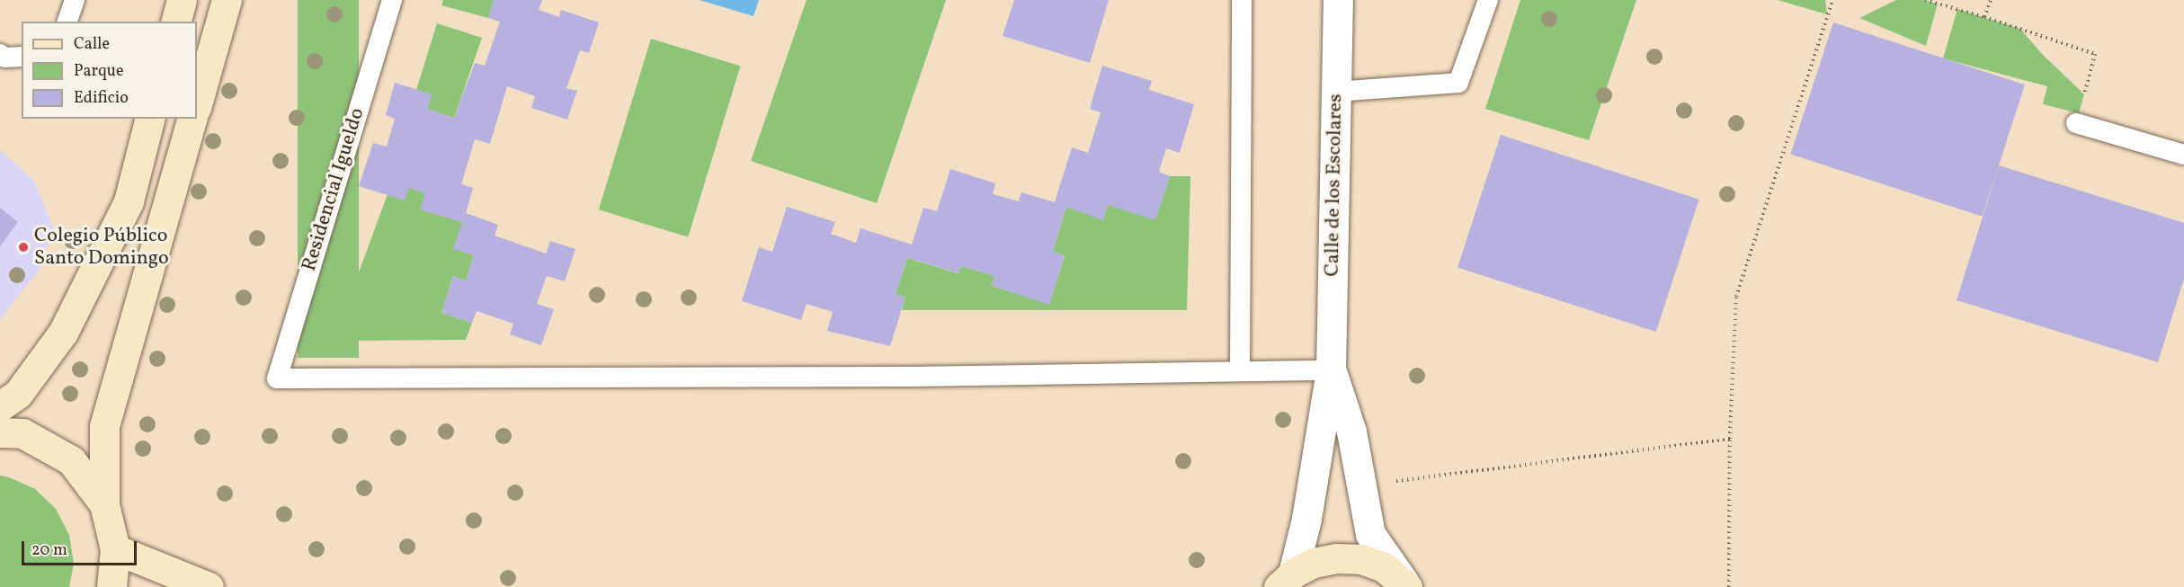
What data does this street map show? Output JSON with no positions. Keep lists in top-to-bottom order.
{
  "streets": {
    "street": ["Calle de los Escolares"],
    "lane": ["Residencial Igueldo"]
  },
  "places": ["Colegio Público Santo Domingo"],
  "legend": ["Calle", "Parque", "Edificio"],
  "scale_bar": "20 m"
}
